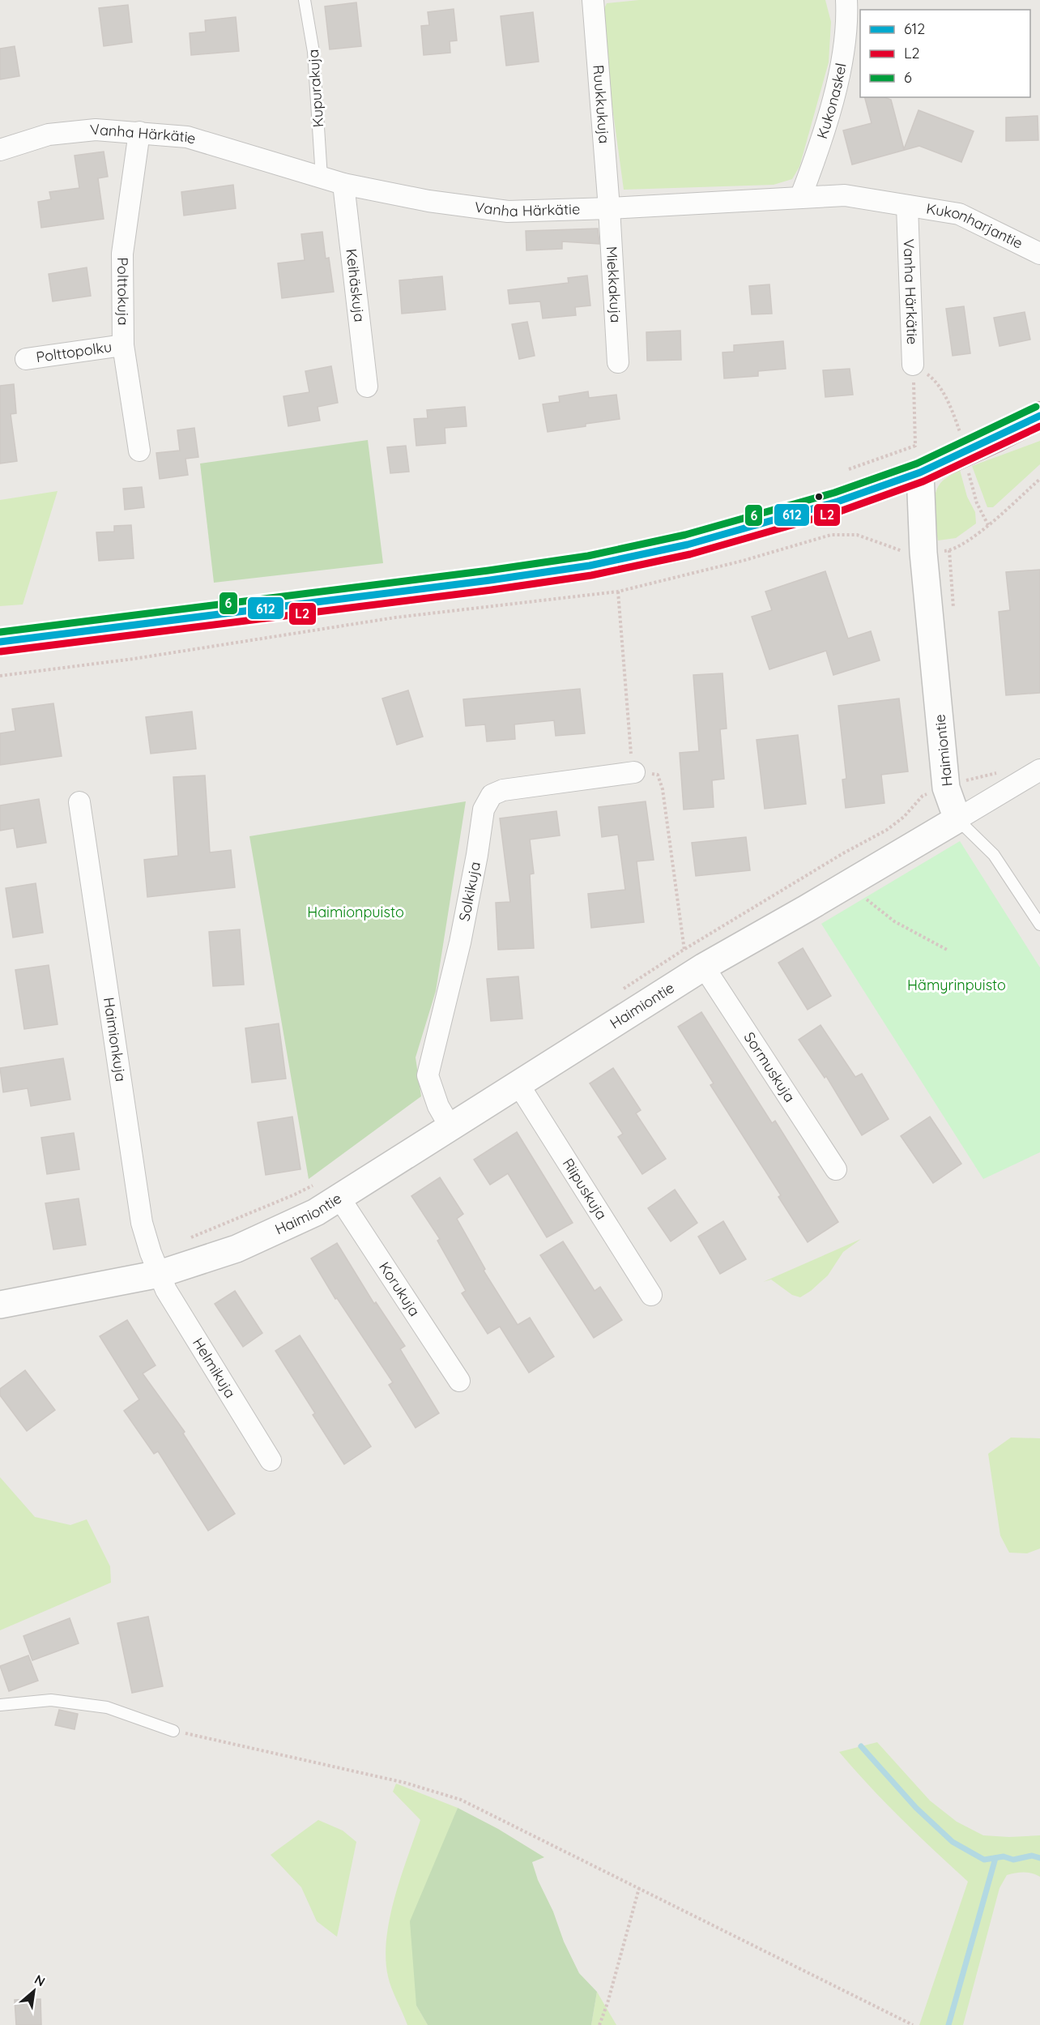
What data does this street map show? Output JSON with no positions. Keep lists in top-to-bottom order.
{
  "streets": {
    "street": [
      "Kukonaskel",
      "Ruukkukuja",
      "Vanha Härkätie",
      "Kukonharjantie",
      "Keihäskuja",
      "Miekkakuja",
      "Polttokuja",
      "Polttopolku",
      "Haimiontie",
      "Solkikuja",
      "Haimionkuja",
      "Sormuskuja",
      "Riipuskuja",
      "Korukuja",
      "Helmikuja"
    ],
    "lane": ["Kupurakuja"]
  },
  "crossings": [
    ["Kupurakuja", "Vanha Härkätie"],
    ["Kukonaskel", "Vanha Härkätie"],
    ["Ruukkukuja", "Vanha Härkätie"],
    ["Ruukkukuja", "Miekkakuja"],
    ["Vanha Härkätie", "Kukonharjantie"],
    ["Vanha Härkätie", "Keihäskuja"],
    ["Vanha Härkätie", "Miekkakuja"],
    ["Vanha Härkätie", "Polttokuja"],
    ["Polttokuja", "Polttopolku"],
    ["Haimiontie", "Solkikuja"],
    ["Haimiontie", "Haimionkuja"],
    ["Haimiontie", "Sormuskuja"],
    ["Haimiontie", "Riipuskuja"],
    ["Haimiontie", "Korukuja"],
    ["Haimiontie", "Helmikuja"],
    ["Haimionkuja", "Helmikuja"]
  ],
  "parks": ["Haimionpuisto", "Hämyrinpuisto"],
  "lines": ["transit line 6", "transit line 612", "transit line L2"],
  "legend": ["612", "L2", "6"],
  "north": "top right"
}
